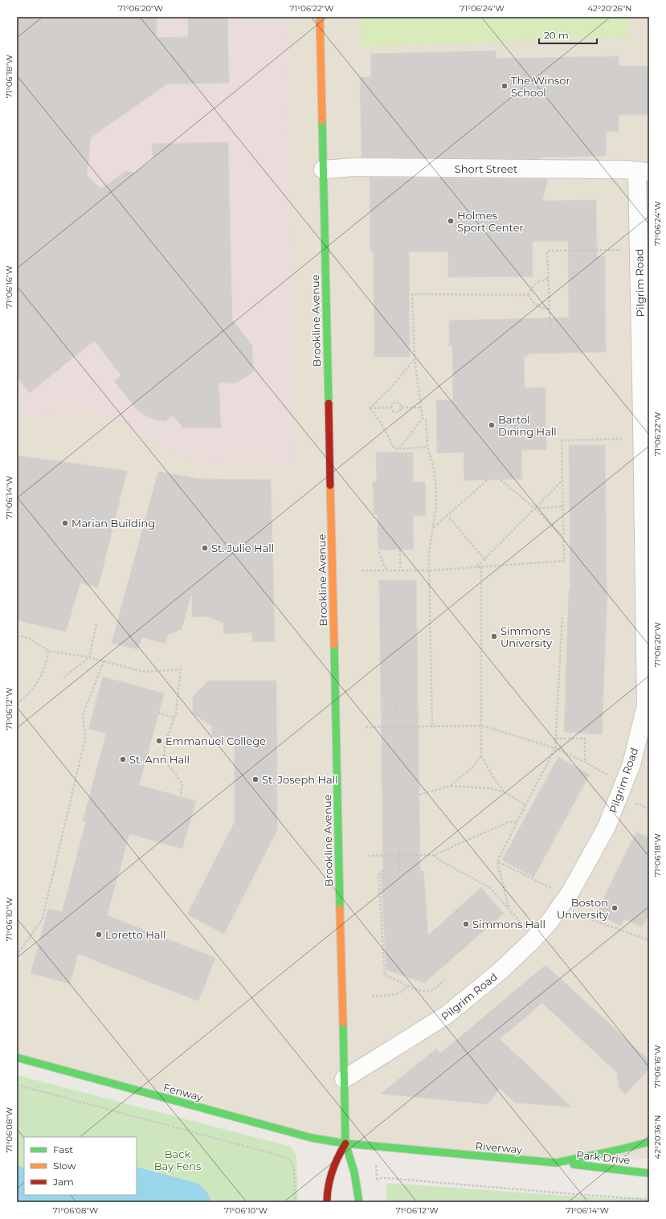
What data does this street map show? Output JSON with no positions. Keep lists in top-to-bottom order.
{
  "streets": {
    "main road": [
      "Brookline Avenue",
      "Fenway",
      "Riverway",
      "Park Drive"
    ],
    "street": ["Short Street", "Pilgrim Road"]
  },
  "crossings": [
    ["Short Street", "Pilgrim Road"],
    ["Short Street", "Brookline Avenue"],
    ["Pilgrim Road", "Brookline Avenue"],
    ["Brookline Avenue", "Fenway"],
    ["Brookline Avenue", "Riverway"],
    ["Fenway", "Riverway"],
    ["Riverway", "Park Drive"]
  ],
  "parks": ["Back Bay Fens"],
  "places": [
    "The Winsor School",
    "Holmes Sport Center",
    "Bartol Dining Hall",
    "Marian Building",
    "St. Julie Hall",
    "Simmons University",
    "Emmanuel College",
    "St. Ann Hall",
    "St. Joseph Hall",
    "Boston University",
    "Simmons Hall",
    "Loretto Hall"
  ],
  "legend": ["Fast", "Slow", "Jam"],
  "scale_bar": "20 m",
  "coordinates": [
    "71°06'20\"W",
    "71°06'22\"W",
    "71°06'24\"W",
    "42°20'26\"N",
    "71°06'18\"W",
    "71°06'16\"W",
    "71°06'14\"W",
    "71°06'12\"W",
    "71°06'10\"W",
    "71°06'08\"W",
    "42°20'36\"N"
  ]
}
